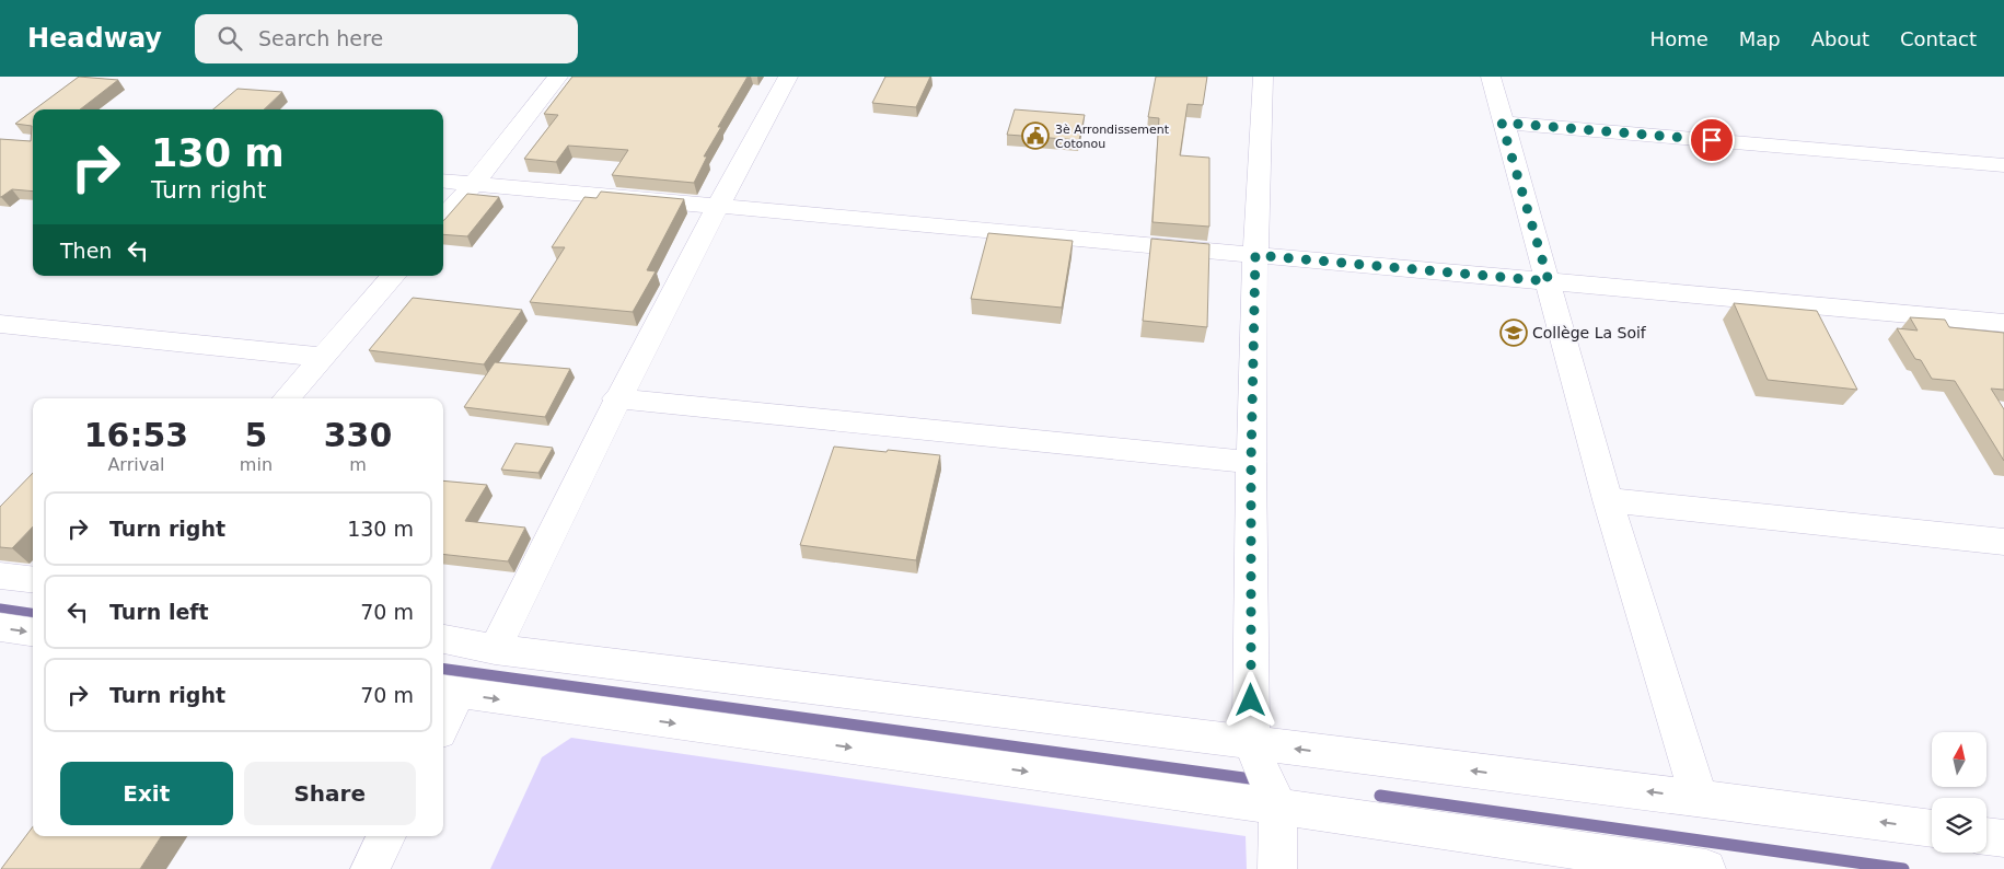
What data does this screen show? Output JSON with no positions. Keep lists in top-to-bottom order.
{
  "places": {
    "public building": ["3è Arrondissement Cotonou"],
    "school or university": ["Collège La Soif"]
  },
  "north": "top",
  "page": {
    "header": "Headway",
    "search": "Search here",
    "nav": [
      "Home",
      "Map",
      "About",
      "Contact"
    ],
    "turn": ["130 m", "Turn right"],
    "then": "Then",
    "eta": [
      "16:53",
      "Arrival",
      "5",
      "min",
      "330",
      "m"
    ],
    "list": [
      {
        "name": "Turn right",
        "value": "130 m"
      },
      {
        "name": "Turn left",
        "value": "70 m"
      },
      {
        "name": "Turn right",
        "value": "70 m"
      }
    ],
    "buttons": ["Exit", "Share"]
  }
}
